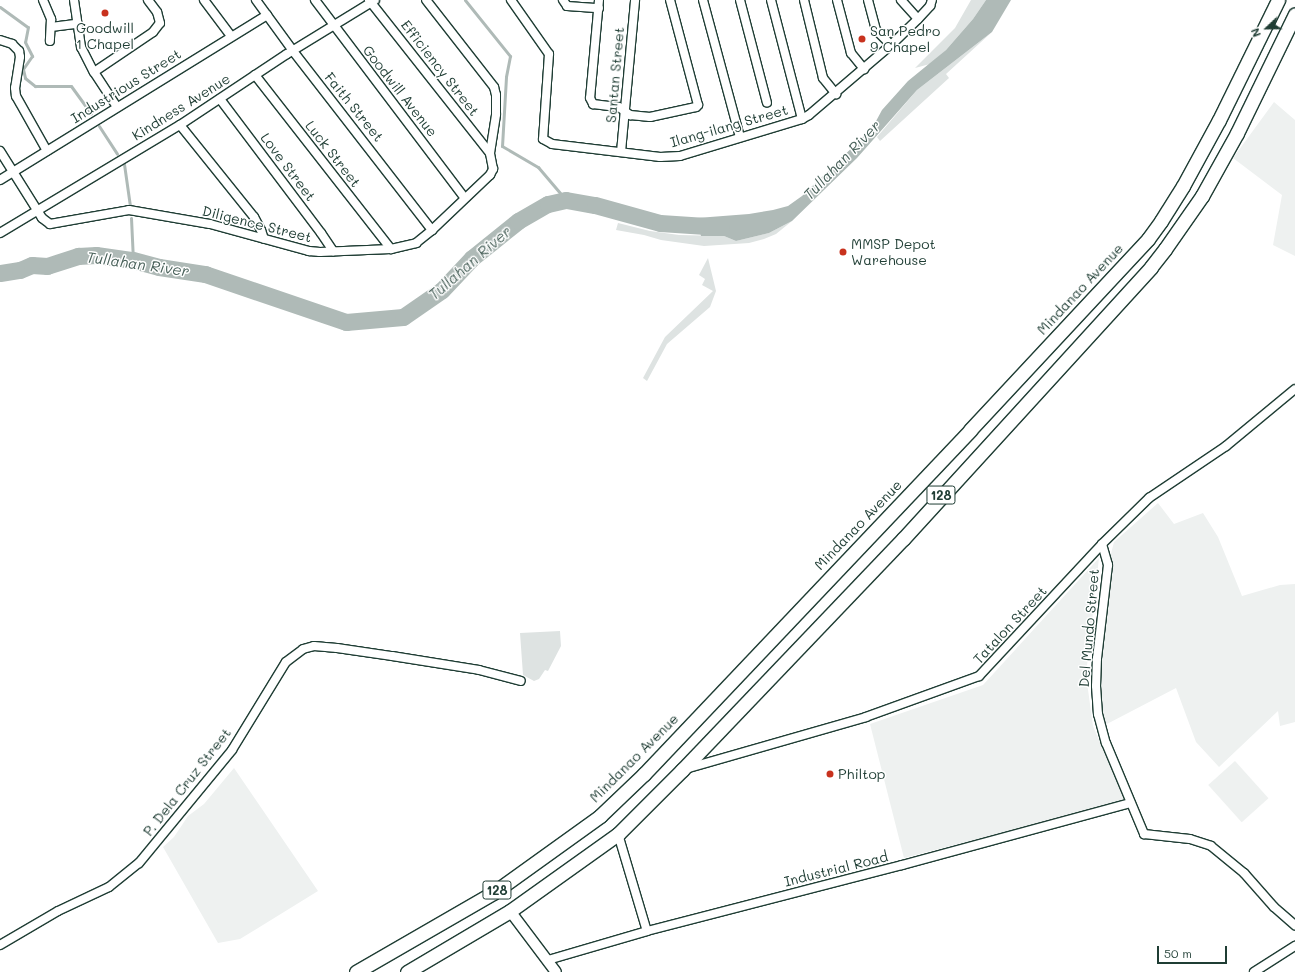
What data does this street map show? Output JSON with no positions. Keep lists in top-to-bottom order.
{
  "streets": {
    "main road": ["Mindanao Avenue", "128"],
    "street": [
      "Efficiency Street",
      "Santan Street",
      "Industrious Street",
      "Goodwill Avenue",
      "Kindness Avenue",
      "Faith Street",
      "Ilang-ilang Street",
      "Luck Street",
      "Love Street",
      "Diligence Street",
      "Tatalon Street",
      "Del Mundo Street",
      "P. Dela Cruz Street",
      "Industrial Road"
    ]
  },
  "crossings": [
    ["Efficiency Street", "Kindness Avenue"],
    ["Efficiency Street", "Diligence Street"],
    ["Santan Street", "Ilang-ilang Street"],
    ["Industrious Street", "Faith Street"],
    ["Industrious Street", "Diligence Street"],
    ["Goodwill Avenue", "Kindness Avenue"],
    ["Goodwill Avenue", "Diligence Street"],
    ["Kindness Avenue", "Faith Street"],
    ["Kindness Avenue", "Luck Street"],
    ["Kindness Avenue", "Love Street"],
    ["Kindness Avenue", "Diligence Street"],
    ["Faith Street", "Diligence Street"],
    ["Luck Street", "Diligence Street"],
    ["Love Street", "Diligence Street"],
    ["128", "Tatalon Street"],
    ["Tatalon Street", "Del Mundo Street"],
    ["Del Mundo Street", "Industrial Road"]
  ],
  "water": ["Tullahan River"],
  "places": [
    "Goodwill 1 Chapel",
    "San Pedro 9 Chapel",
    "MMSP Depot Warehouse",
    "Philtop"
  ],
  "scale_bar": "50 m",
  "north": "left"
}
